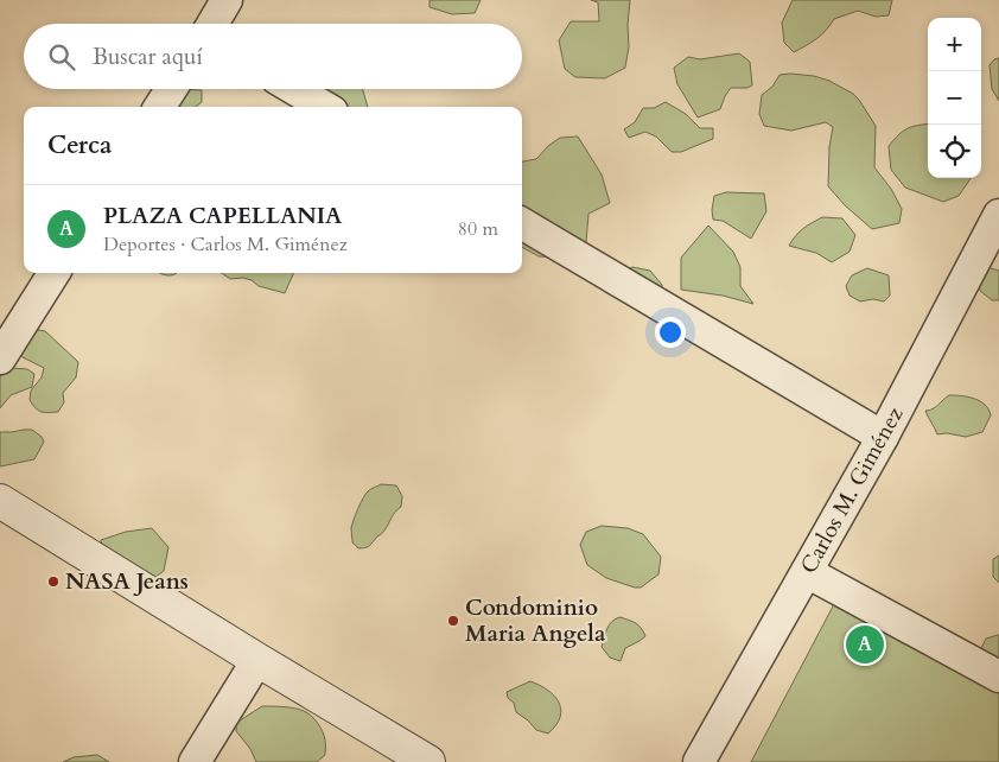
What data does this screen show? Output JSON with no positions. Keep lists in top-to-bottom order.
{
  "streets": {
    "street": ["Carlos M. Giménez"]
  },
  "places": ["NASA Jeans", "Condominio Maria Angela"],
  "page": {
    "map_buttons": ["+", "−"],
    "search": "Buscar aquí",
    "heading": "Cerca",
    "list": [
      {
        "mark": "A",
        "name": "PLAZA CAPELLANIA",
        "note": "Deportes · Carlos M. Giménez",
        "value": "80 m"
      }
    ],
    "pins": "A"
  }
}
